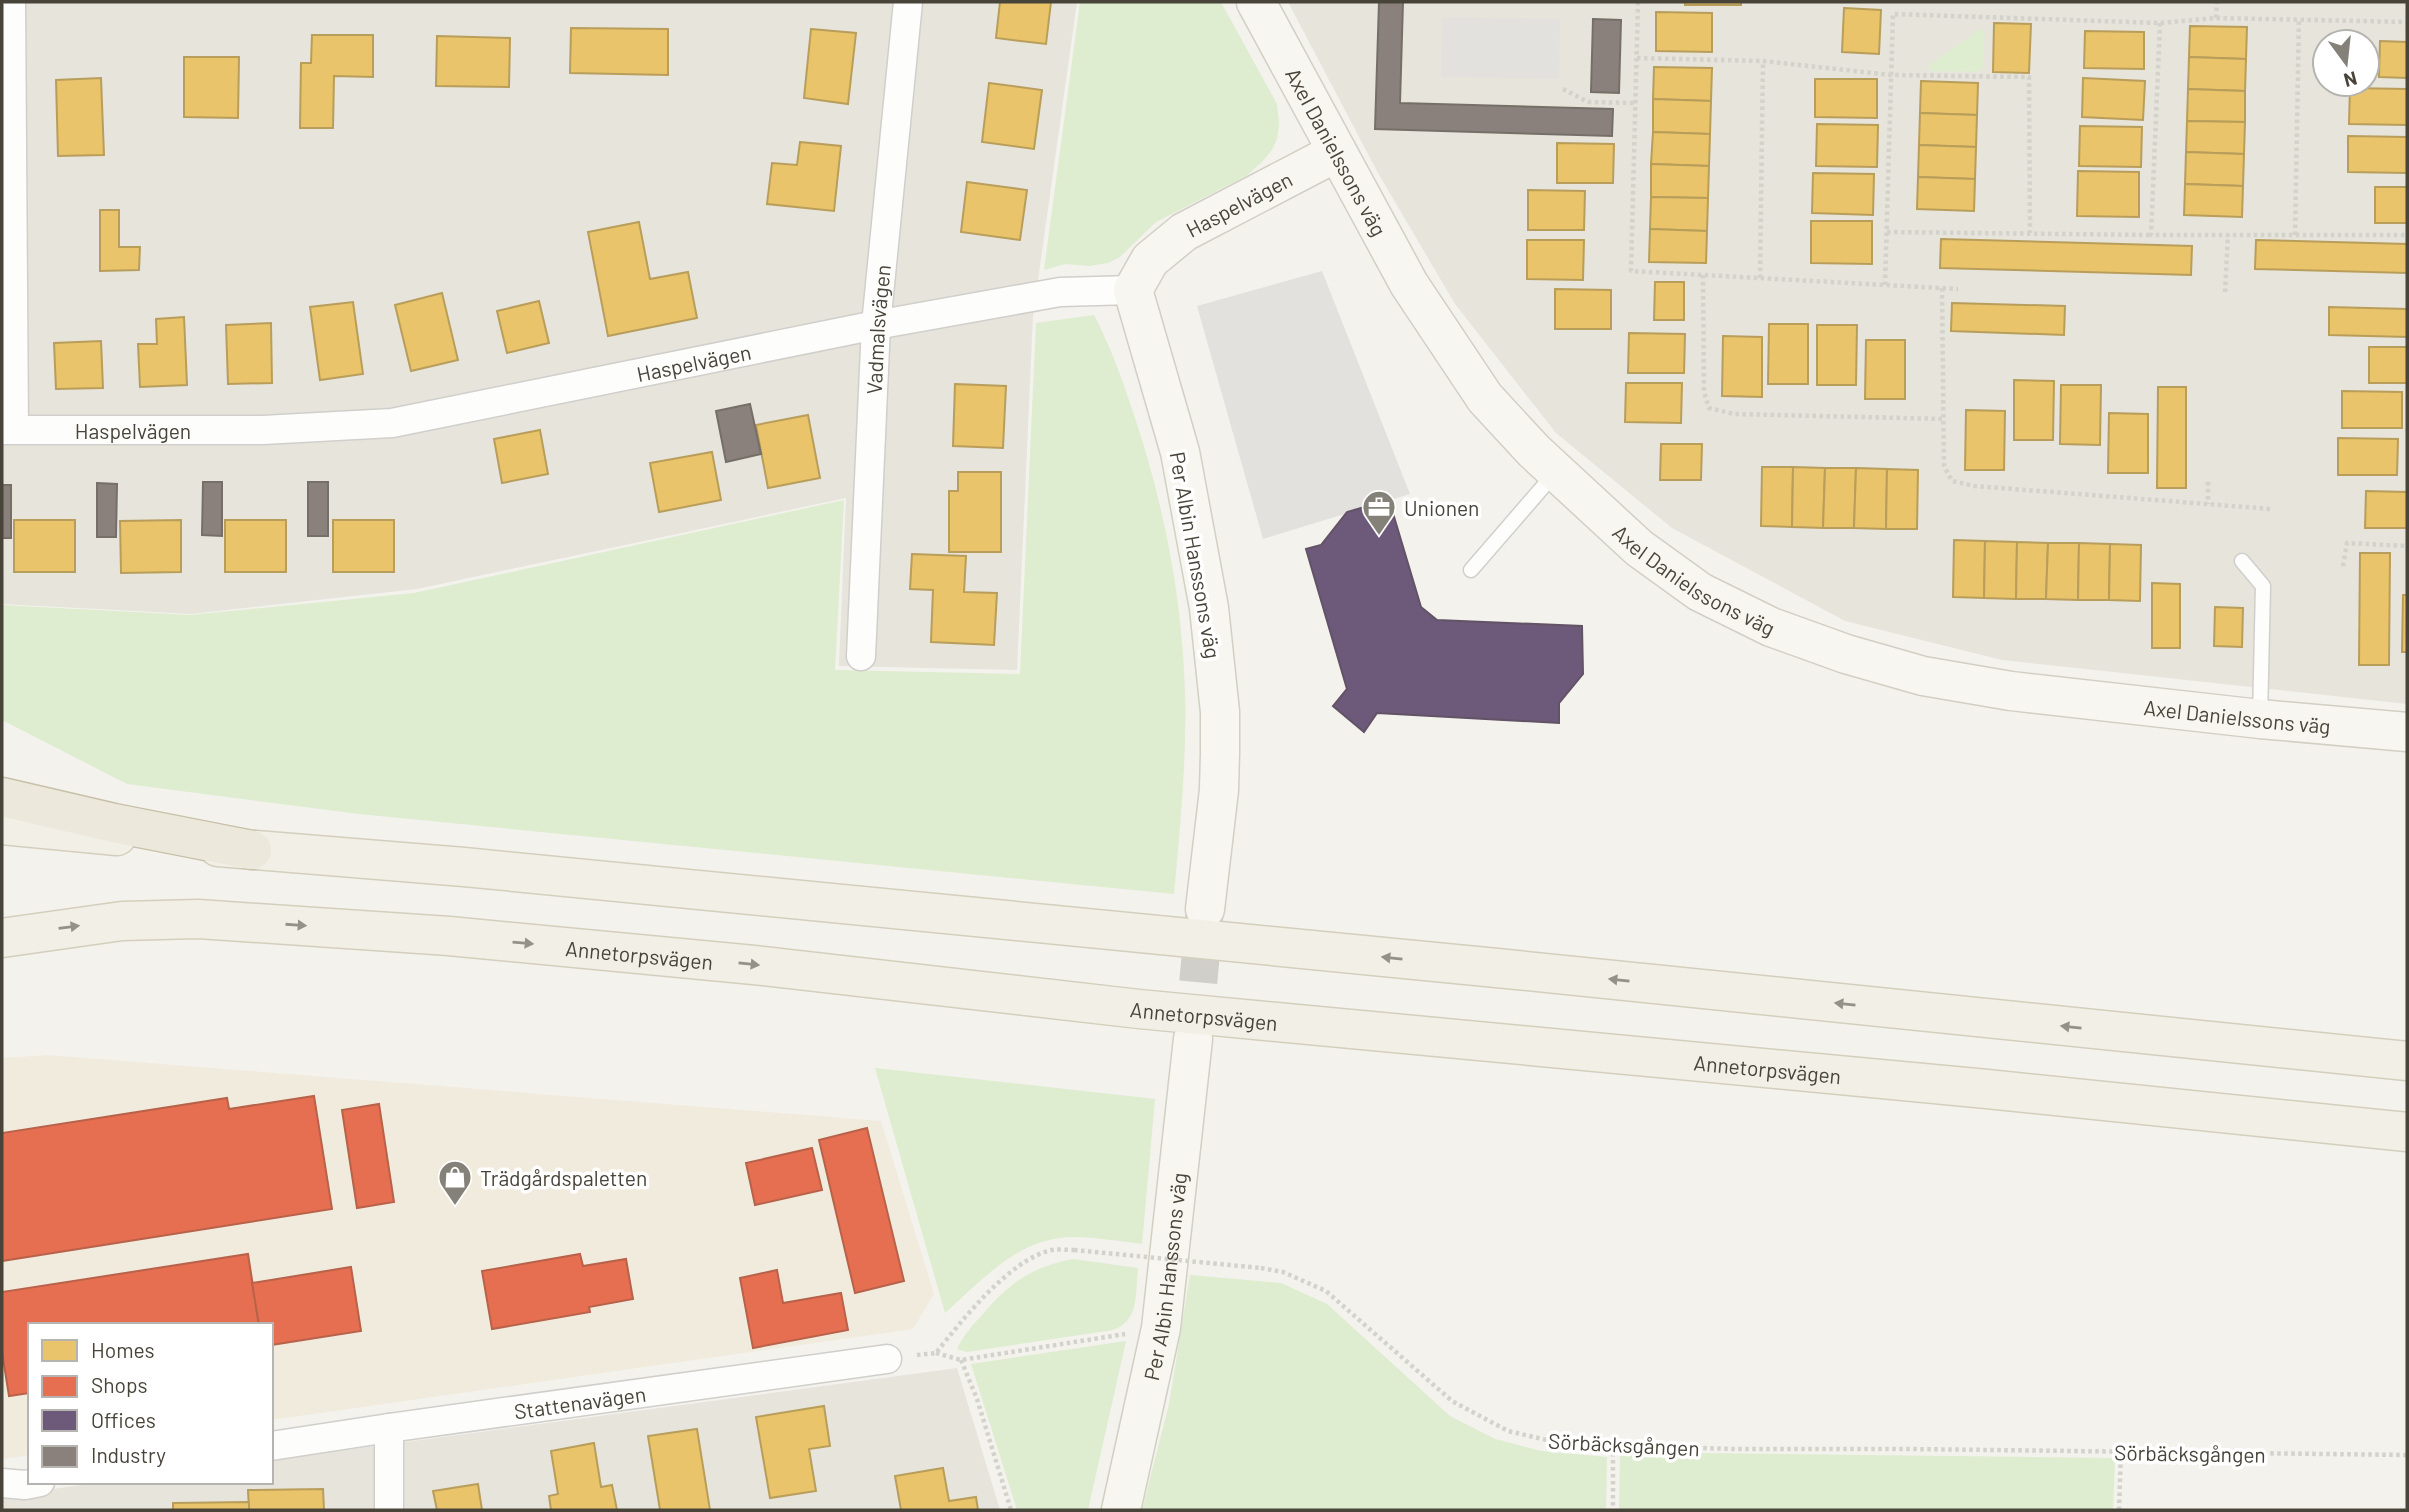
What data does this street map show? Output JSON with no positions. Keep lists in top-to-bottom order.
{
  "streets": {
    "main road": ["Annetorpsvägen"],
    "street": [
      "Axel Danielssons väg",
      "Haspelvägen",
      "Vadmalsvägen",
      "Per Albin Hanssons väg",
      "Stattenavägen"
    ],
    "path": ["Sörbäcksgången"]
  },
  "crossings": [
    ["Axel Danielssons väg", "Haspelvägen"],
    ["Haspelvägen", "Vadmalsvägen"],
    ["Haspelvägen", "Per Albin Hanssons väg"]
  ],
  "places": {
    "office": ["Unionen"],
    "shop": ["Trädgårdspaletten"]
  },
  "legend": [
    "Homes",
    "Shops",
    "Offices",
    "Industry"
  ],
  "north": "bottom"
}
